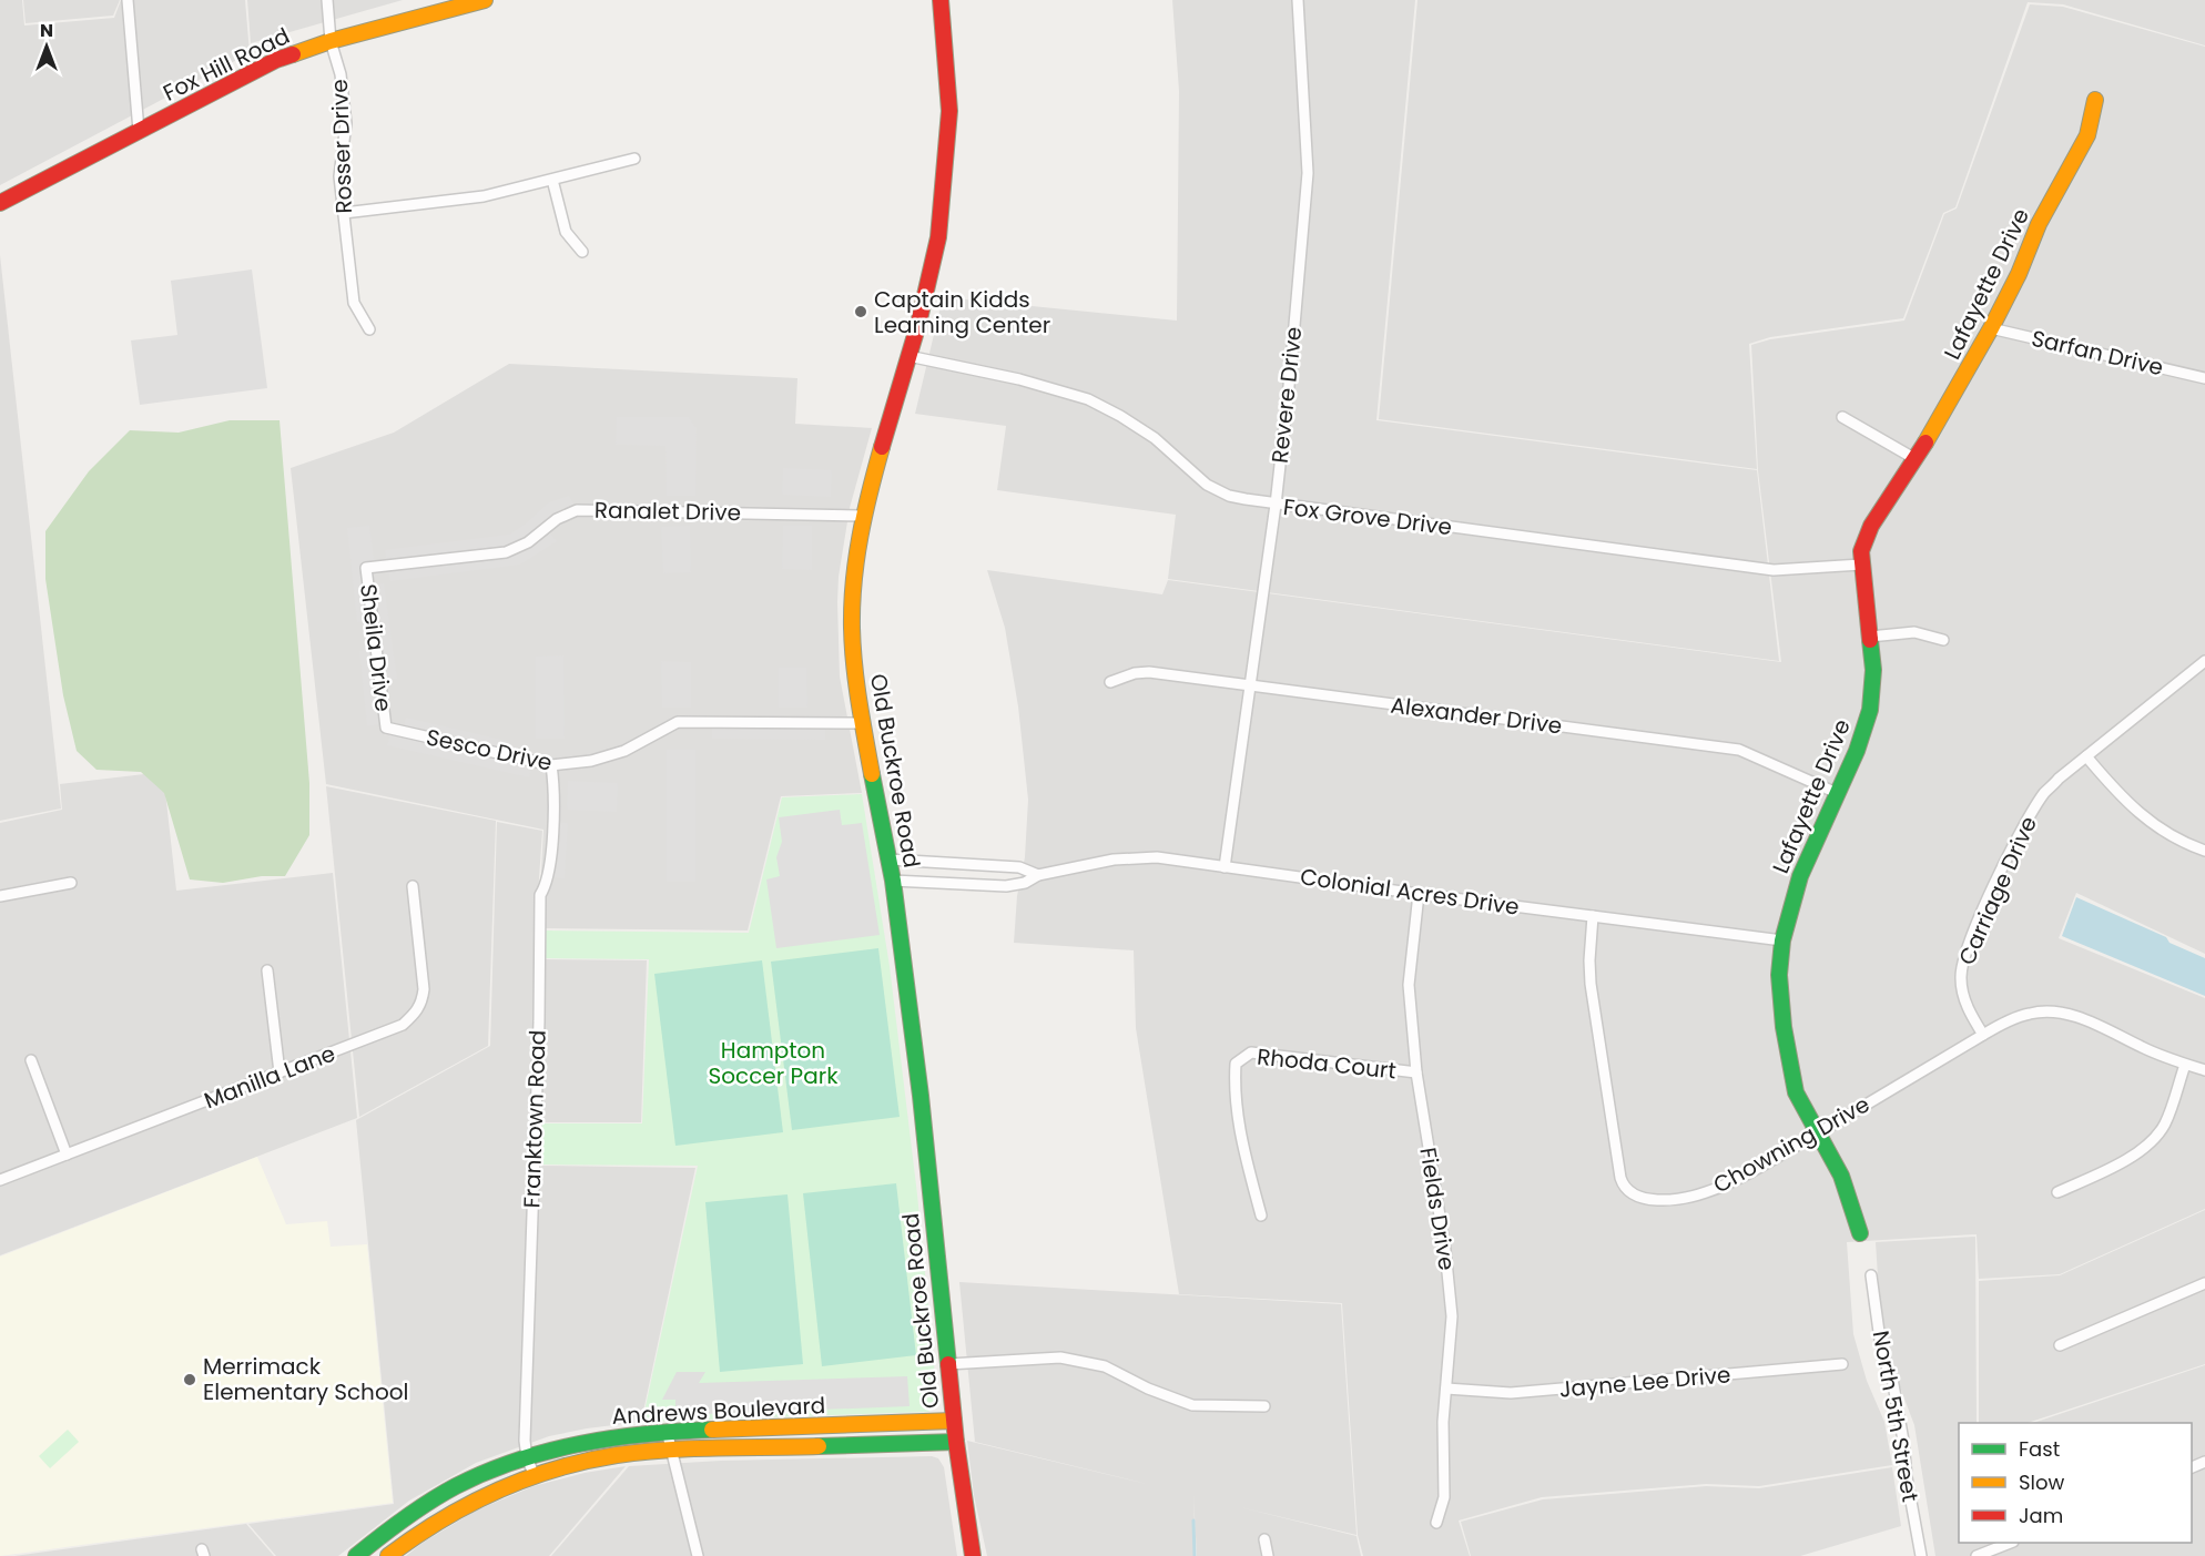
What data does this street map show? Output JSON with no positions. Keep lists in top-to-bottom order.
{
  "streets": {
    "street": [
      "Fox Hill Road",
      "Rosser Drive",
      "Lafayette Drive",
      "Sarfan Drive",
      "Revere Drive",
      "Ranalet Drive",
      "Fox Grove Drive",
      "Sheila Drive",
      "Alexander Drive",
      "Sesco Drive",
      "Old Buckroe Road",
      "Carriage Drive",
      "Colonial Acres Drive",
      "Rhoda Court",
      "Manilla Lane",
      "Franktown Road",
      "Chowning Drive",
      "Fields Drive",
      "Jayne Lee Drive",
      "Andrews Boulevard",
      "North 5th Street"
    ]
  },
  "crossings": [
    ["Fox Hill Road", "Rosser Drive"],
    ["Lafayette Drive", "Sarfan Drive"],
    ["Lafayette Drive", "Fox Grove Drive"],
    ["Lafayette Drive", "Alexander Drive"],
    ["Lafayette Drive", "Colonial Acres Drive"],
    ["Lafayette Drive", "Chowning Drive"],
    ["Revere Drive", "Fox Grove Drive"],
    ["Revere Drive", "Alexander Drive"],
    ["Revere Drive", "Colonial Acres Drive"],
    ["Ranalet Drive", "Sheila Drive"],
    ["Ranalet Drive", "Old Buckroe Road"],
    ["Fox Grove Drive", "Old Buckroe Road"],
    ["Sheila Drive", "Sesco Drive"],
    ["Sesco Drive", "Old Buckroe Road"],
    ["Sesco Drive", "Franktown Road"],
    ["Old Buckroe Road", "Colonial Acres Drive"],
    ["Old Buckroe Road", "Andrews Boulevard"],
    ["Carriage Drive", "Chowning Drive"],
    ["Colonial Acres Drive", "Chowning Drive"],
    ["Colonial Acres Drive", "Fields Drive"],
    ["Rhoda Court", "Fields Drive"],
    ["Franktown Road", "Andrews Boulevard"],
    ["Fields Drive", "Jayne Lee Drive"]
  ],
  "parks": ["Hampton Soccer Park"],
  "places": ["Captain Kidds Learning Center", "Merrimack Elementary School"],
  "legend": ["Fast", "Slow", "Jam"],
  "north": "top"
}
